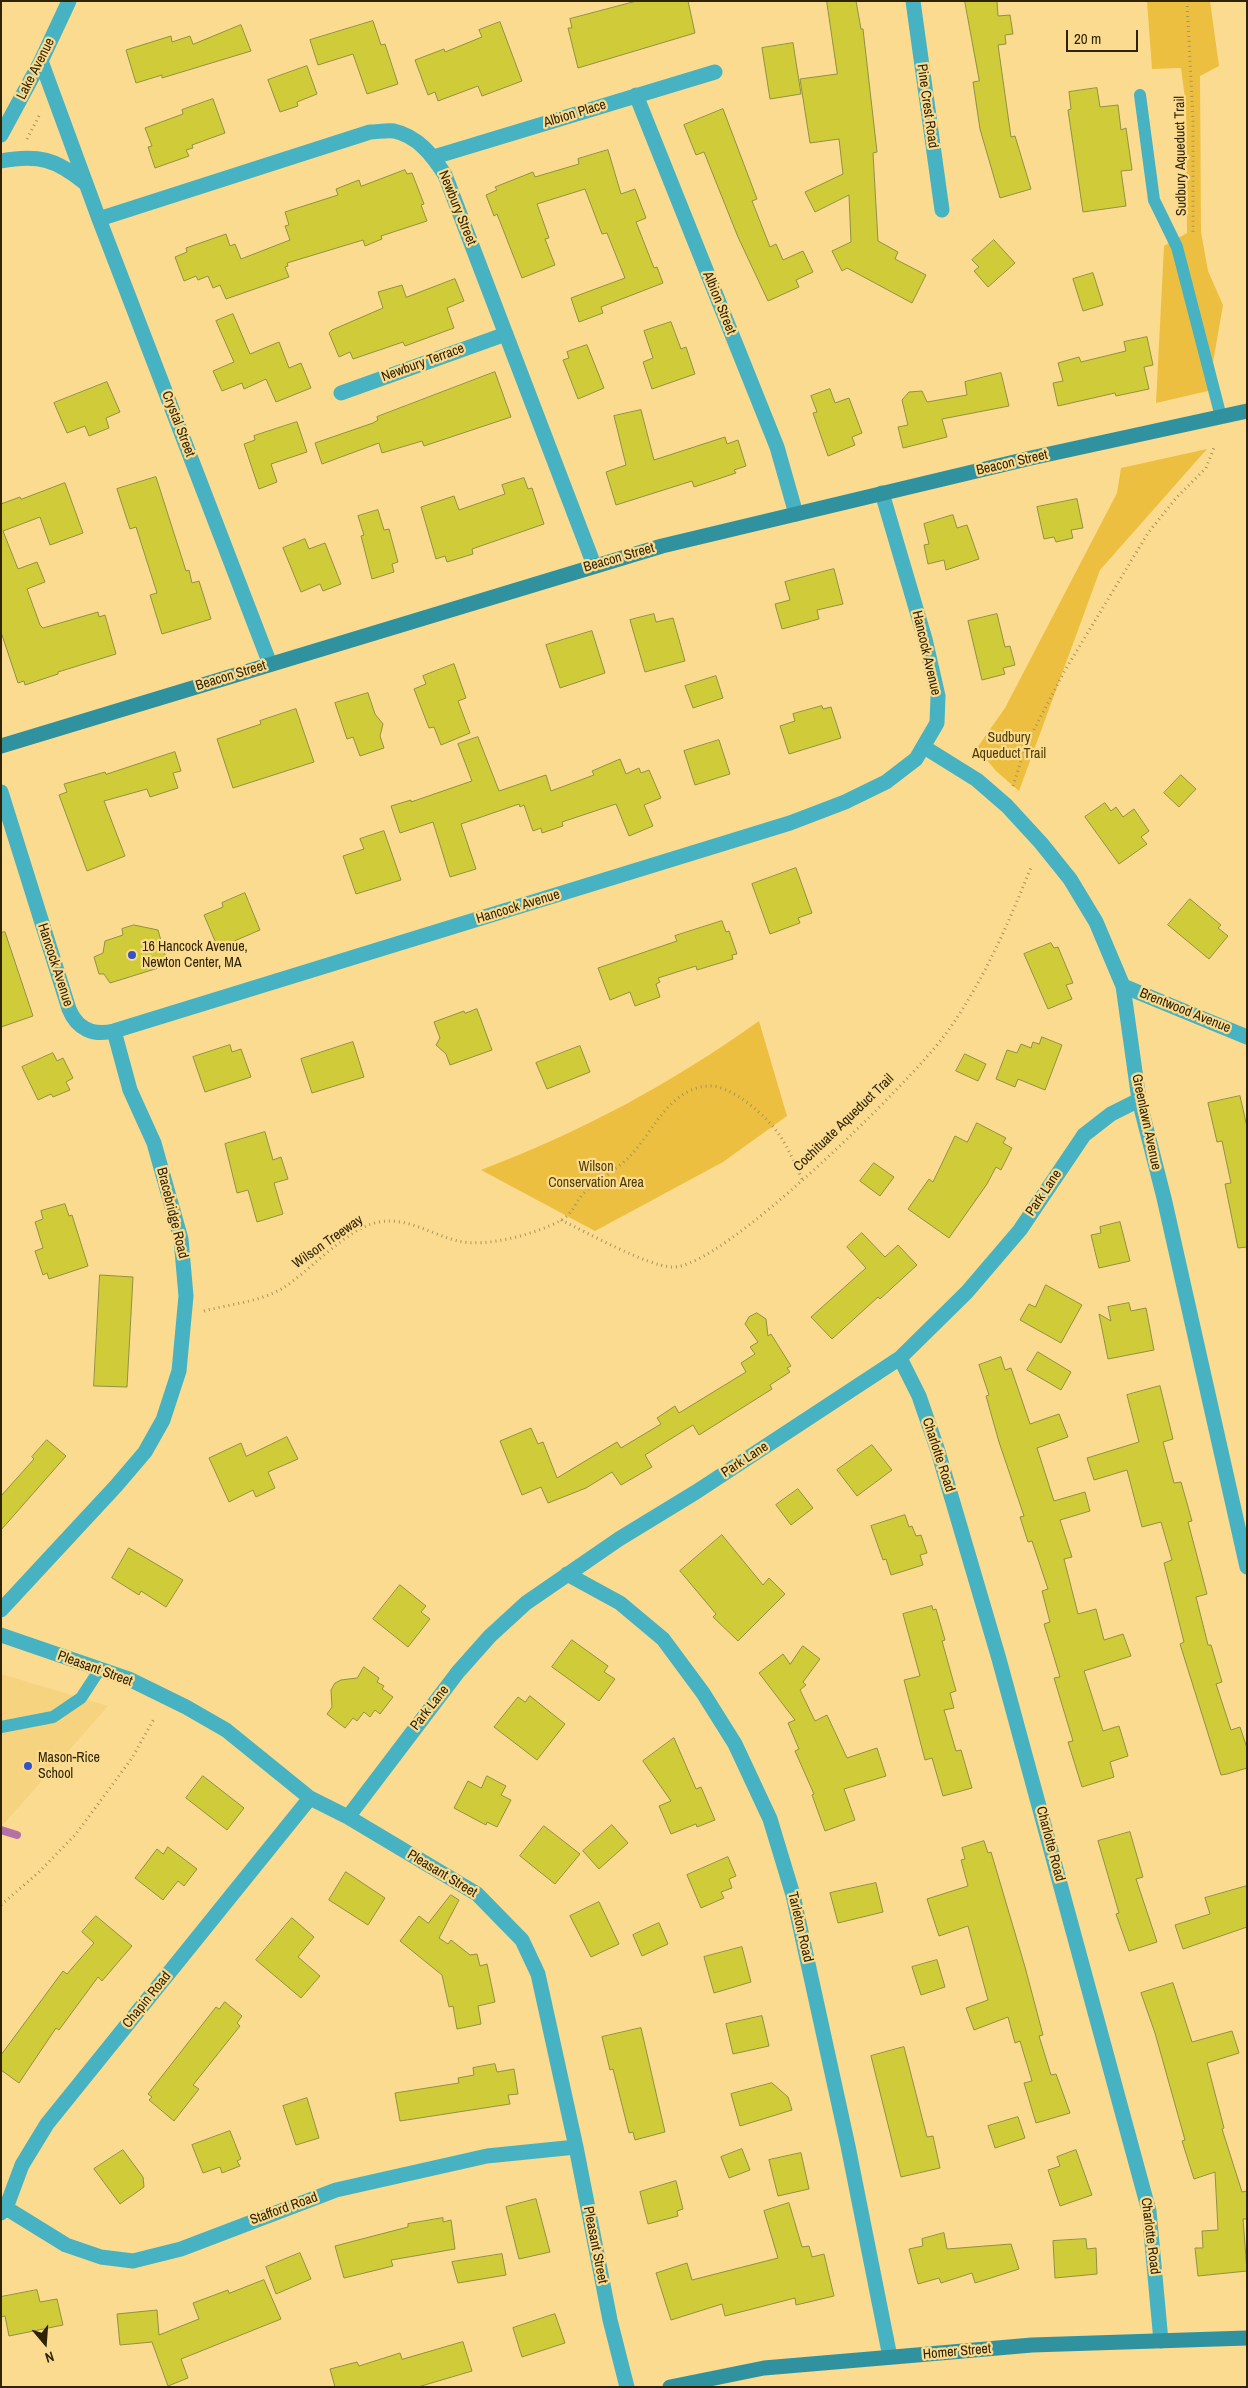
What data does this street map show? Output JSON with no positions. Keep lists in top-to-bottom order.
{
  "streets": {
    "main road": ["Beacon Street", "Homer Street"],
    "street": [
      "Lake Avenue",
      "Pine Crest Road",
      "Albion Place",
      "Newbury Street",
      "Albion Street",
      "Newbury Terrace",
      "Crystal Street",
      "Hancock Avenue",
      "Brentwood Avenue",
      "Greenlawn Avenue",
      "Park Lane",
      "Bracebridge Road",
      "Charlotte Road",
      "Pleasant Street",
      "Tarleton Road",
      "Chapin Road",
      "Stafford Road"
    ],
    "path": ["Sudbury Aqueduct Trail", "Cochituate Aqueduct Trail", "Wilson Treeway"]
  },
  "crossings": [
    ["Lake Avenue", "Crystal Street"],
    ["Albion Place", "Newbury Street"],
    ["Albion Place", "Albion Street"],
    ["Newbury Street", "Newbury Terrace"],
    ["Newbury Street", "Crystal Street"],
    ["Newbury Street", "Beacon Street"],
    ["Albion Street", "Beacon Street"],
    ["Crystal Street", "Beacon Street"],
    ["Beacon Street", "Hancock Avenue"],
    ["Hancock Avenue", "Greenlawn Avenue"],
    ["Hancock Avenue", "Bracebridge Road"],
    ["Brentwood Avenue", "Greenlawn Avenue"],
    ["Greenlawn Avenue", "Cochituate Aqueduct Trail"],
    ["Greenlawn Avenue", "Park Lane"],
    ["Cochituate Aqueduct Trail", "Wilson Treeway"],
    ["Park Lane", "Charlotte Road"],
    ["Park Lane", "Pleasant Street"],
    ["Park Lane", "Tarleton Road"],
    ["Bracebridge Road", "Wilson Treeway"],
    ["Charlotte Road", "Homer Street"],
    ["Pleasant Street", "Chapin Road"],
    ["Pleasant Street", "Stafford Road"],
    ["Tarleton Road", "Homer Street"],
    ["Chapin Road", "Stafford Road"]
  ],
  "parks": ["Sudbury Aqueduct Trail", "Wilson Conservation Area"],
  "places": ["16 Hancock Avenue, Newton Center, MA", "Mason-Rice School"],
  "scale_bar": "20 m",
  "north": "bottom"
}
